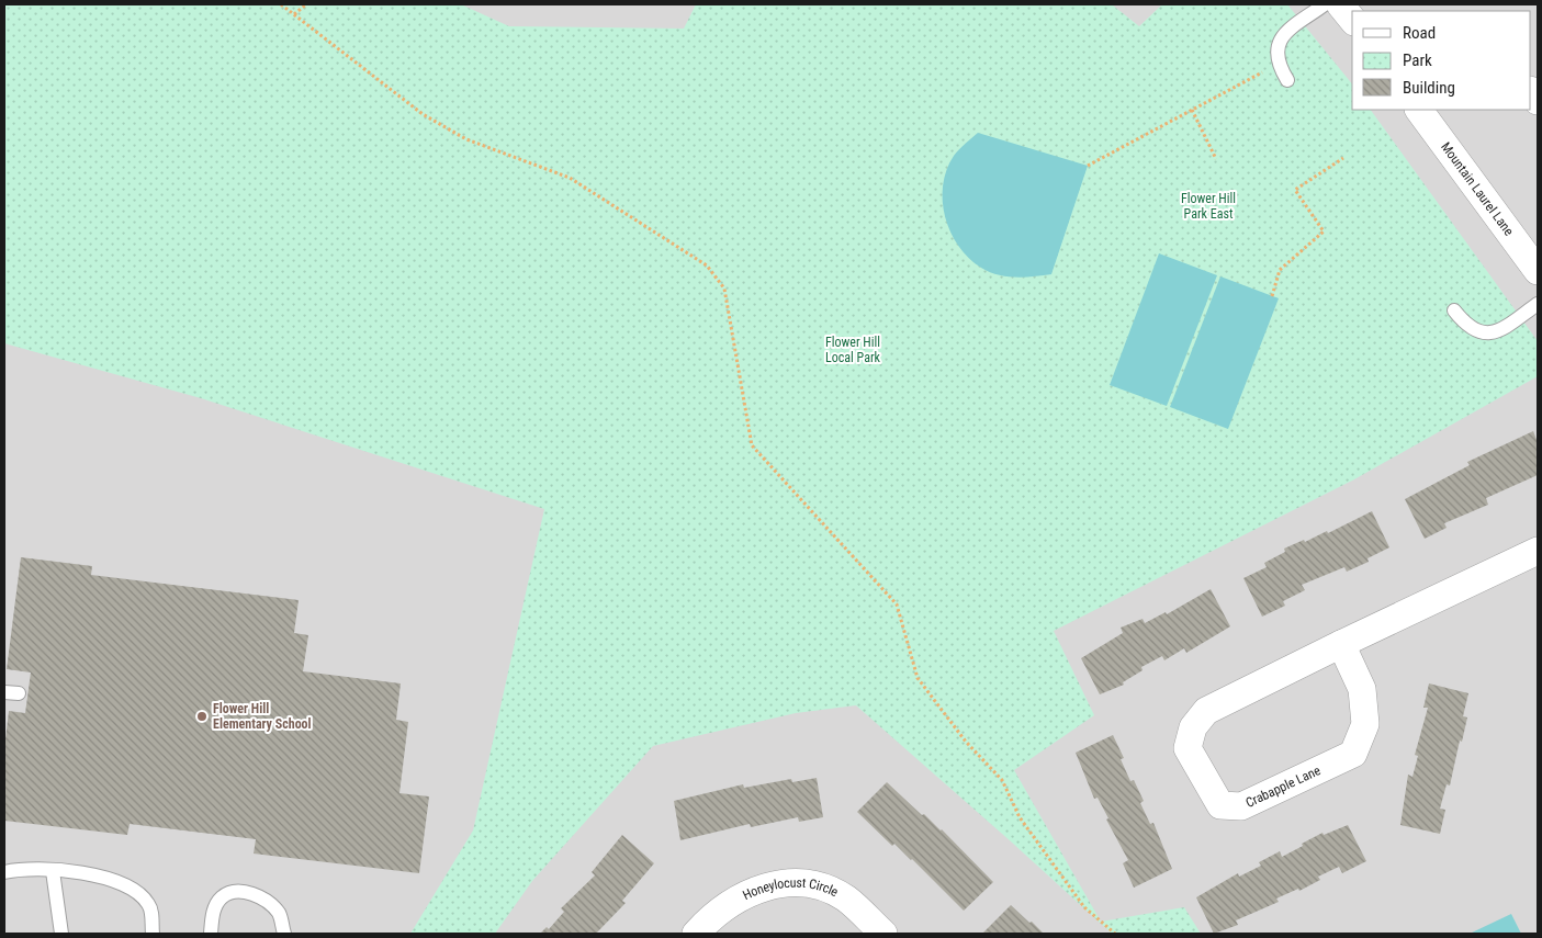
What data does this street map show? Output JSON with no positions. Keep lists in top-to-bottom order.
{
  "streets": {
    "street": ["Mountain Laurel Lane", "Crabapple Lane", "Honeylocust Circle"]
  },
  "parks": ["Flower Hill Park East", "Flower Hill Local Park"],
  "places": ["Flower Hill Elementary School"],
  "legend": ["Road", "Park", "Building"]
}
